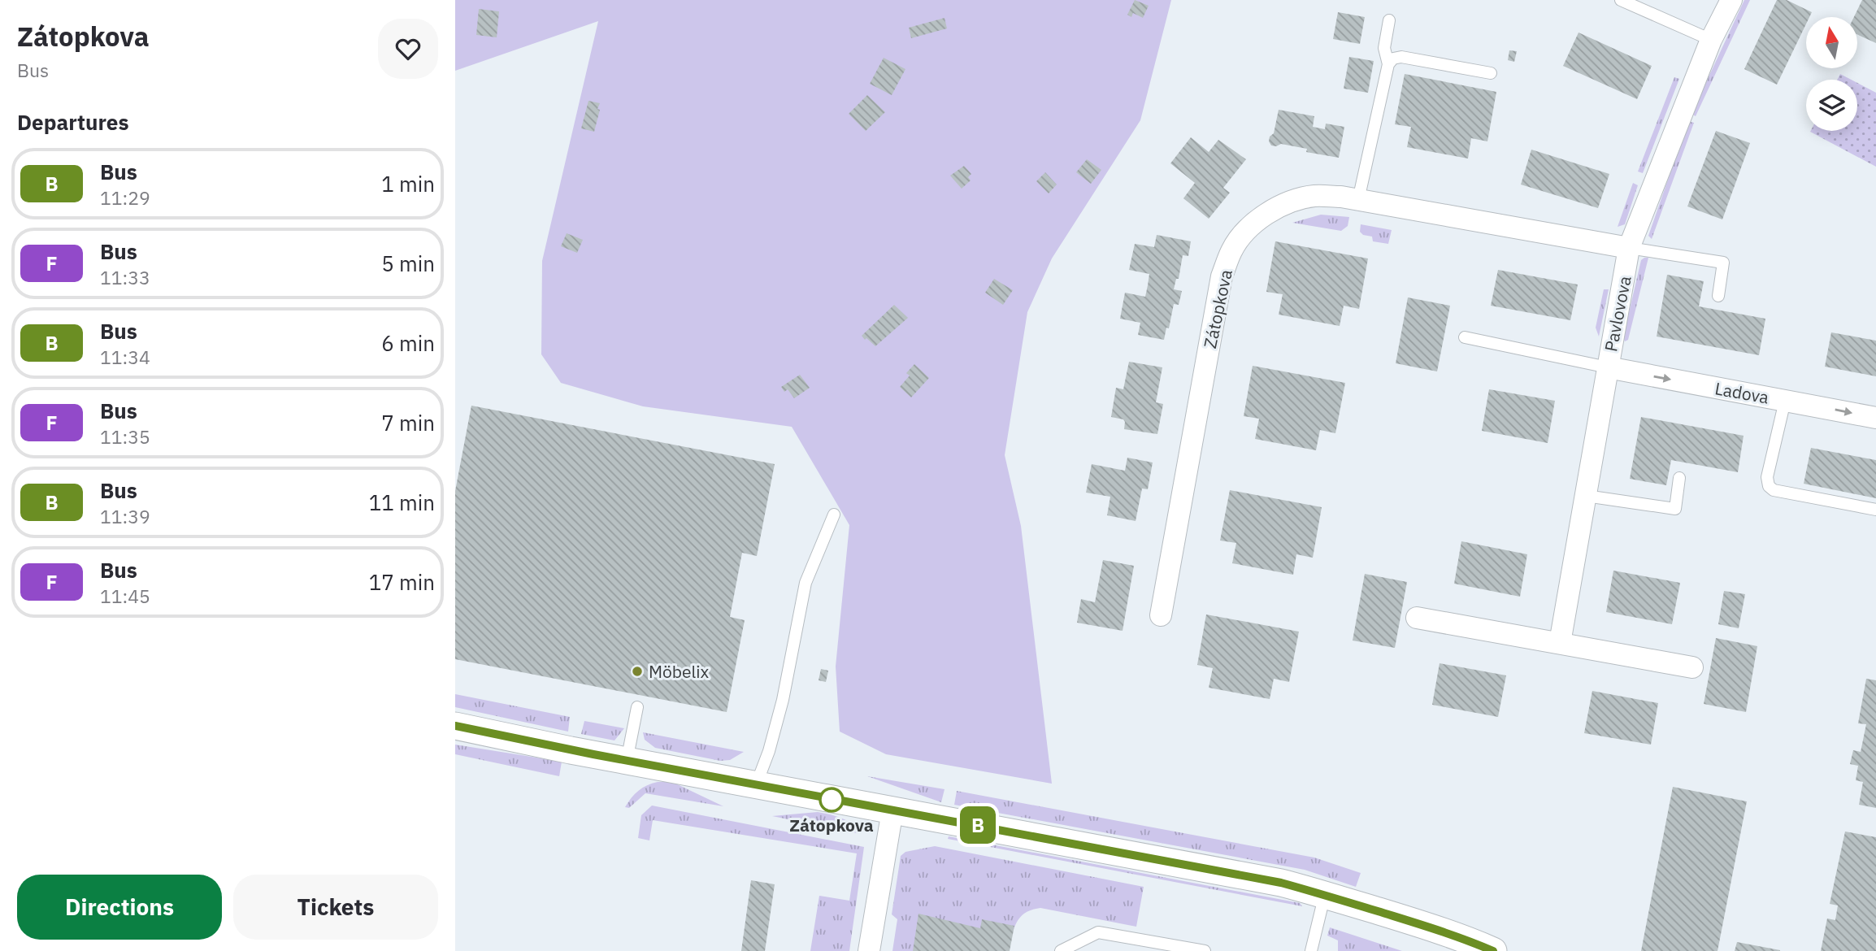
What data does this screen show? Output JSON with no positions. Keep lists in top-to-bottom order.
{
  "streets": {
    "street": ["Zátopkova", "Pavlovova", "Ladova"]
  },
  "crossings": [
    ["Zátopkova", "Pavlovova"],
    ["Pavlovova", "Ladova"]
  ],
  "one_way": ["Ladova"],
  "places": ["Möbelix", "Zátopkova"],
  "lines": ["bus line B"],
  "north": "top",
  "page": {
    "heading": [
      ["Zátopkova", "Bus"],
      "Departures"
    ],
    "on_map": "B",
    "list": [
      {
        "mark": "B",
        "name": "Bus",
        "note": "11:29",
        "value": "1 min"
      },
      {
        "mark": "F",
        "name": "Bus",
        "note": "11:33",
        "value": "5 min"
      },
      {
        "mark": "B",
        "name": "Bus",
        "note": "11:34",
        "value": "6 min"
      },
      {
        "mark": "F",
        "name": "Bus",
        "note": "11:35",
        "value": "7 min"
      },
      {
        "mark": "B",
        "name": "Bus",
        "note": "11:39",
        "value": "11 min"
      },
      {
        "mark": "F",
        "name": "Bus",
        "note": "11:45",
        "value": "17 min"
      }
    ],
    "buttons": ["Directions", "Tickets"]
  }
}
